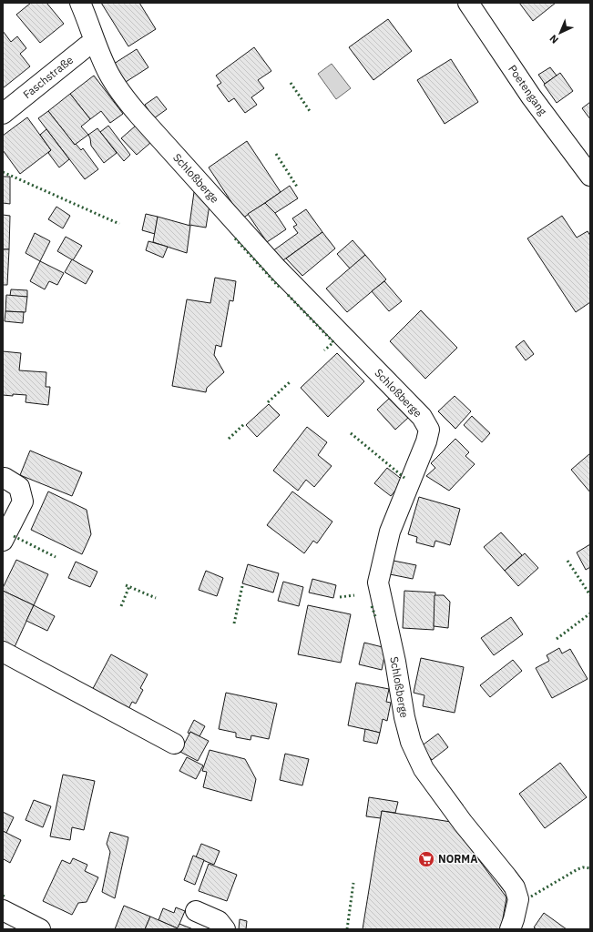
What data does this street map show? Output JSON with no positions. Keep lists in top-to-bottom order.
{
  "streets": {
    "street": ["Faschstraße", "Poetengang", "Schloßberge"]
  },
  "crossings": [
    ["Faschstraße", "Schloßberge"]
  ],
  "places": {
    "supermarket": ["NORMA"]
  },
  "north": "bottom left"
}
